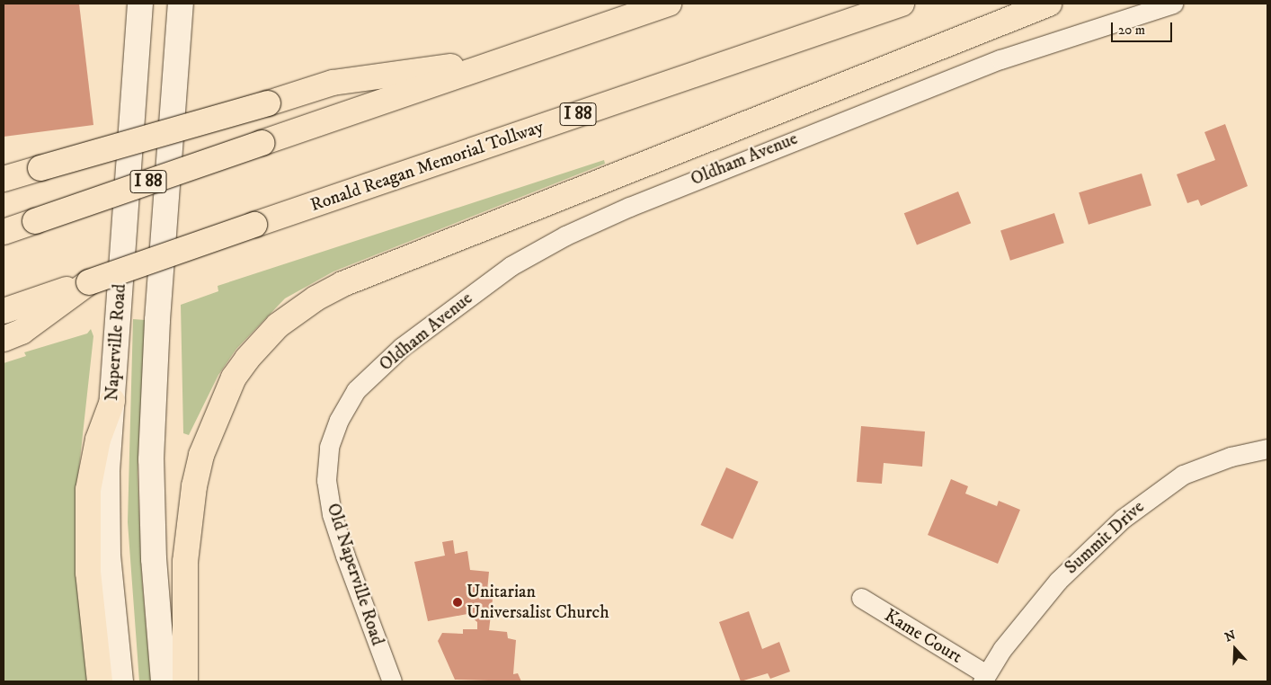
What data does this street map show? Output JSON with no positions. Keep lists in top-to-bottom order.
{
  "streets": {
    "highway": ["I 88", "Ronald Reagan Memorial Tollway"],
    "main road": ["Naperville Road"],
    "street": [
      "Oldham Avenue",
      "Summit Drive",
      "Old Naperville Road",
      "Kame Court"
    ]
  },
  "crossings": [
    ["Oldham Avenue", "Old Naperville Road"],
    ["Summit Drive", "Kame Court"]
  ],
  "places": ["Unitarian Universalist Church"],
  "scale_bar": "20 m",
  "north": "top"
}
